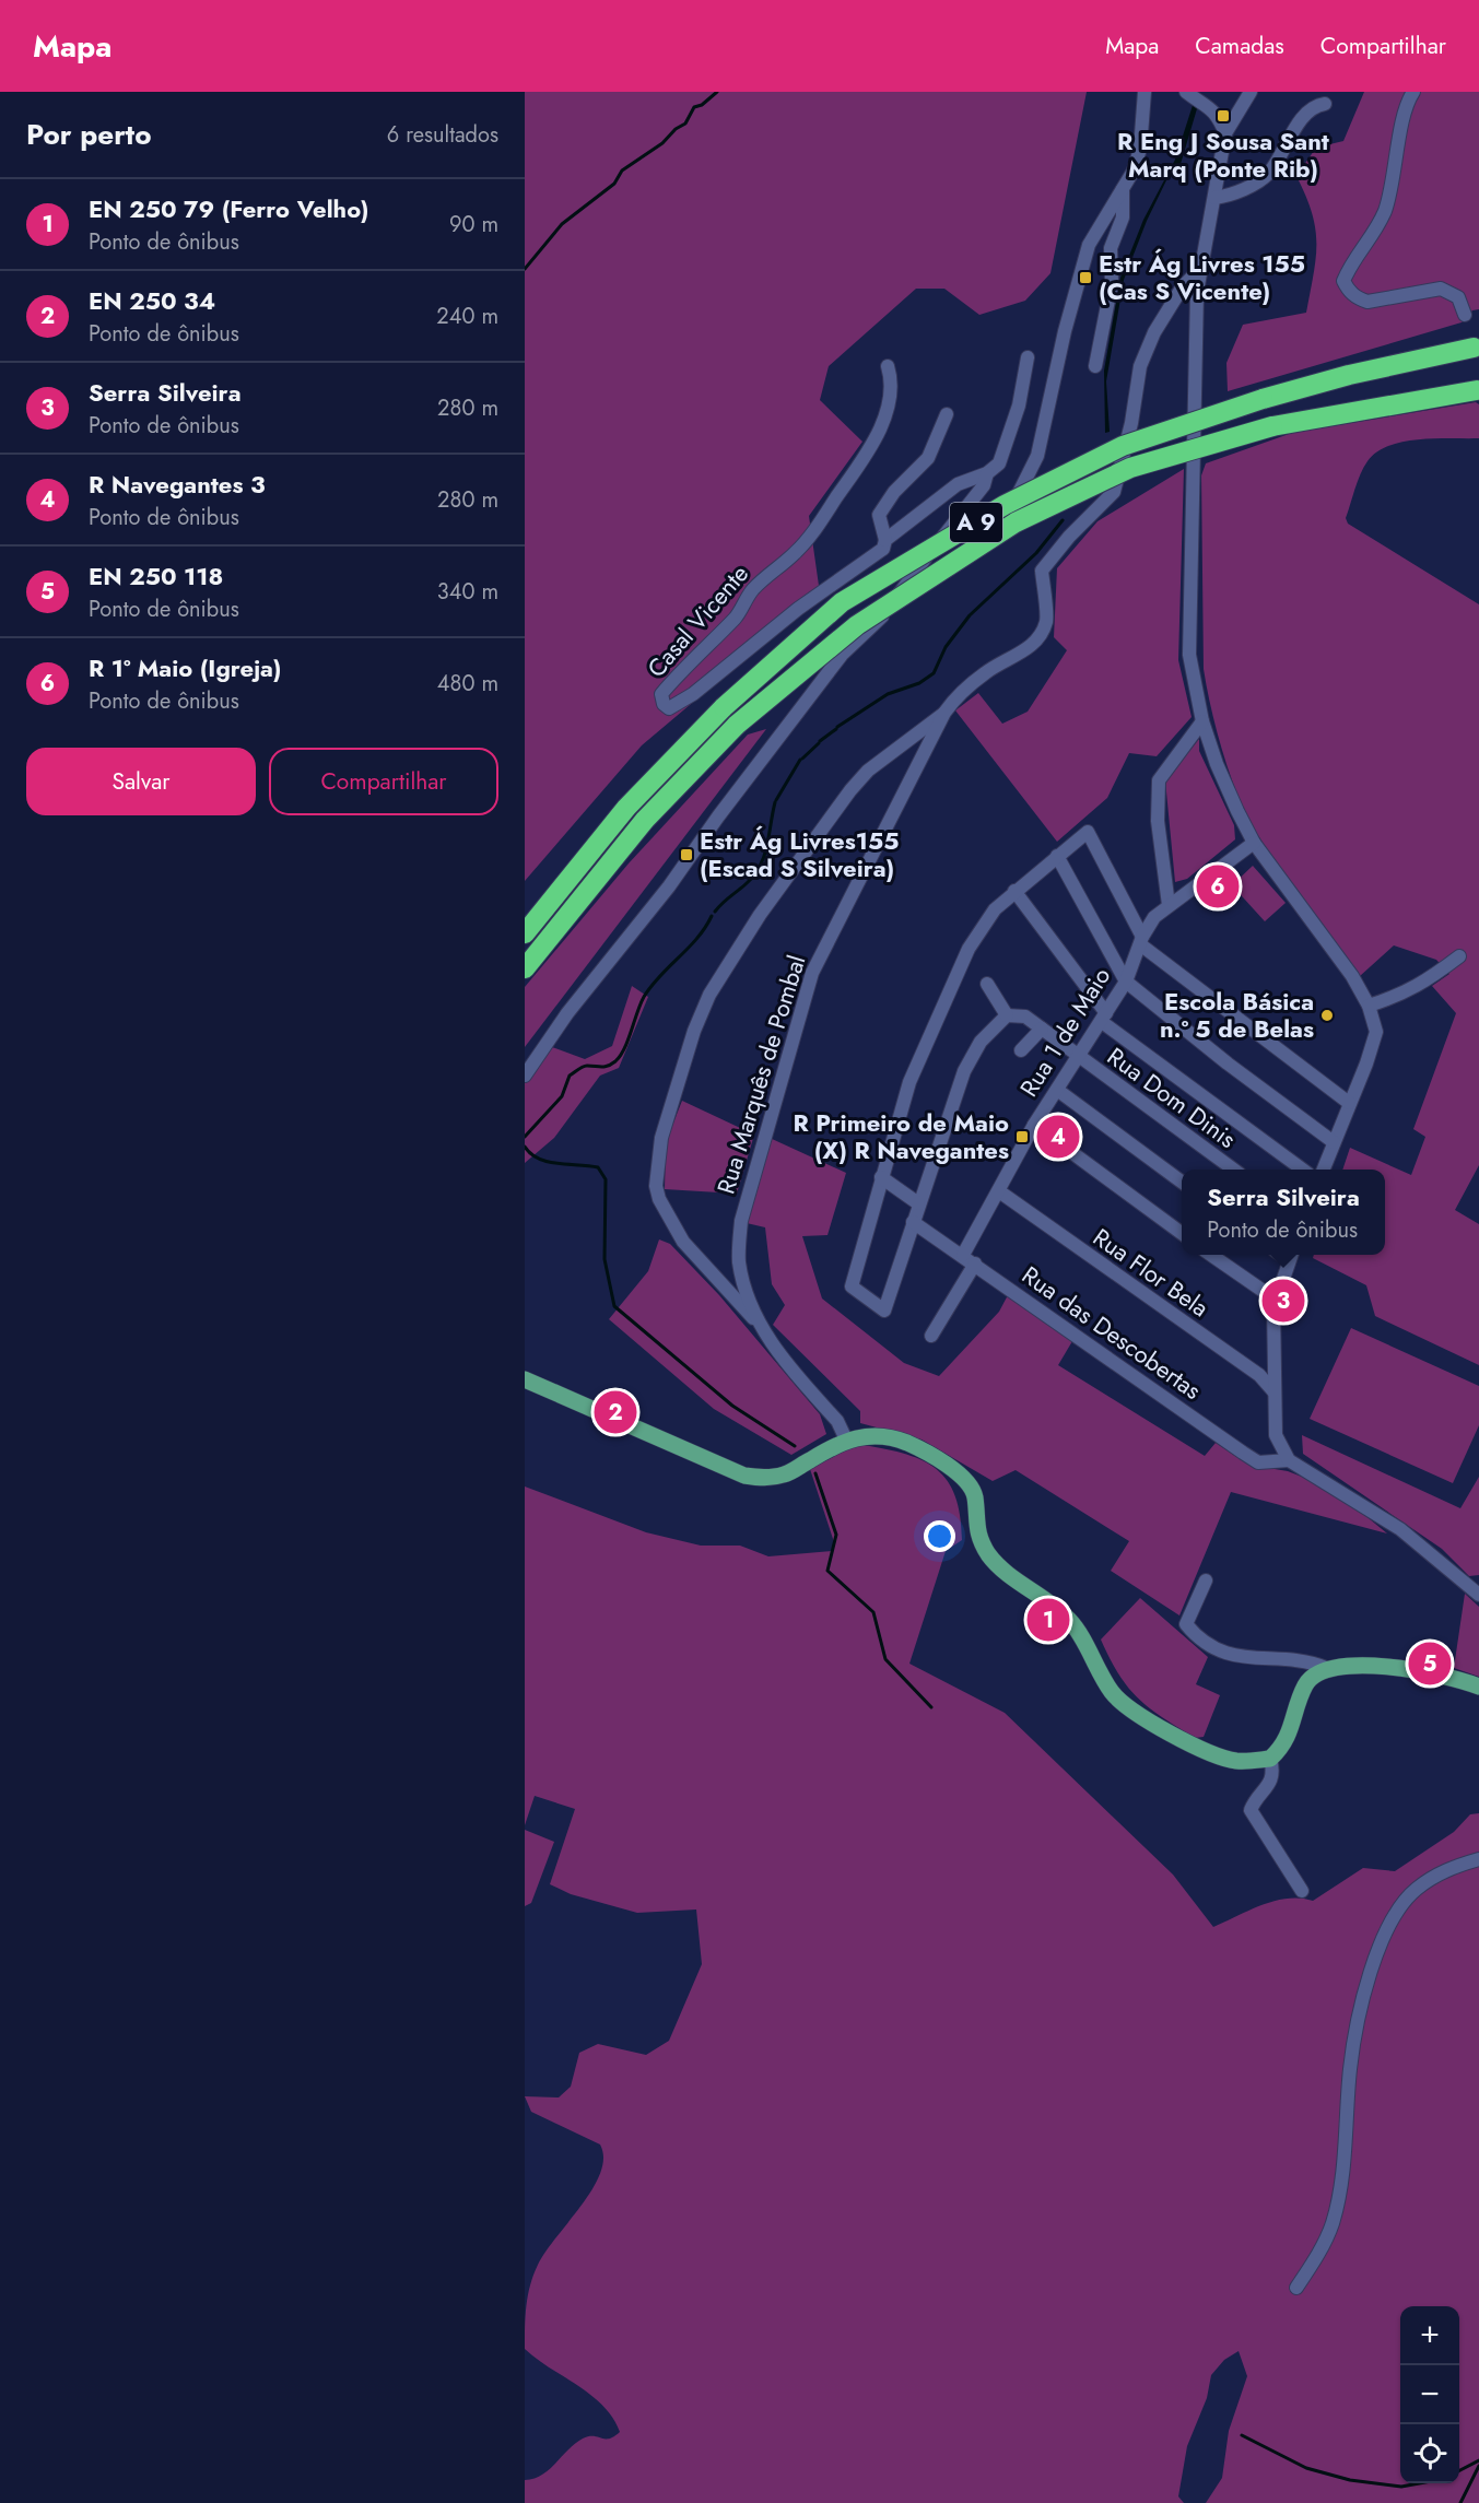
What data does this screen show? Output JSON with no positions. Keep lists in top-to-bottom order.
{
  "streets": {
    "highway": ["A 9"],
    "street": [
      "Casal Vicente",
      "Rua 1 de Maio",
      "Rua Marquês de Pombal",
      "Rua Dom Dinis",
      "Rua Flor Bela",
      "Rua das Descobertas"
    ]
  },
  "crossings": [
    ["Rua 1 de Maio", "Rua Dom Dinis"],
    ["Rua 1 de Maio", "Rua Flor Bela"],
    ["Rua 1 de Maio", "Rua das Descobertas"]
  ],
  "places": {
    "transit": [
      "R Eng J Sousa Sant Marq (Ponte Rib)",
      "Estr Ág Livres 155 (Cas S Vicente)",
      "Estr Ág Livres155 (Escad S Silveira)",
      "R Primeiro de Maio (X) R Navegantes"
    ],
    "other": ["Escola Básica n.º 5 de Belas"]
  },
  "page": {
    "header": "Mapa",
    "nav": ["Mapa", "Camadas", "Compartilhar"],
    "heading": ["Por perto", "6 resultados"],
    "list": [
      {
        "mark": "1",
        "name": "EN 250 79 (Ferro Velho)",
        "note": "Ponto de ônibus",
        "value": "90 m"
      },
      {
        "mark": "2",
        "name": "EN 250 34",
        "note": "Ponto de ônibus",
        "value": "240 m"
      },
      {
        "mark": "3",
        "name": "Serra Silveira",
        "note": "Ponto de ônibus",
        "value": "280 m"
      },
      {
        "mark": "4",
        "name": "R Navegantes 3",
        "note": "Ponto de ônibus",
        "value": "280 m"
      },
      {
        "mark": "5",
        "name": "EN 250 118",
        "note": "Ponto de ônibus",
        "value": "340 m"
      },
      {
        "mark": "6",
        "name": "R 1º Maio (Igreja)",
        "note": "Ponto de ônibus",
        "value": "480 m"
      }
    ],
    "buttons": ["Salvar", "Compartilhar"],
    "pins": [
      "6",
      "4",
      "3",
      "2",
      "1",
      "5"
    ],
    "popup": ["Serra Silveira", "Ponto de ônibus"],
    "map_buttons": ["+", "−"]
  }
}
